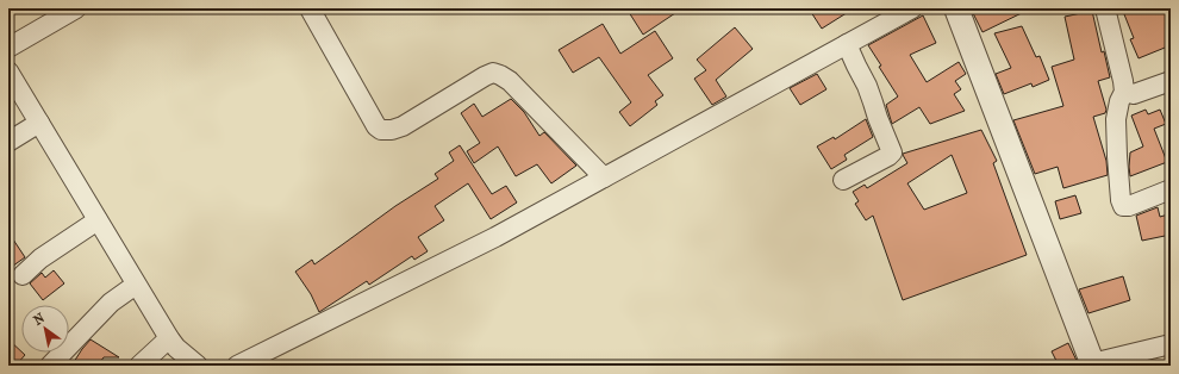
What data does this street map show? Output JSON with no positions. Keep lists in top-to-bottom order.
{
  "north": "top left"
}
